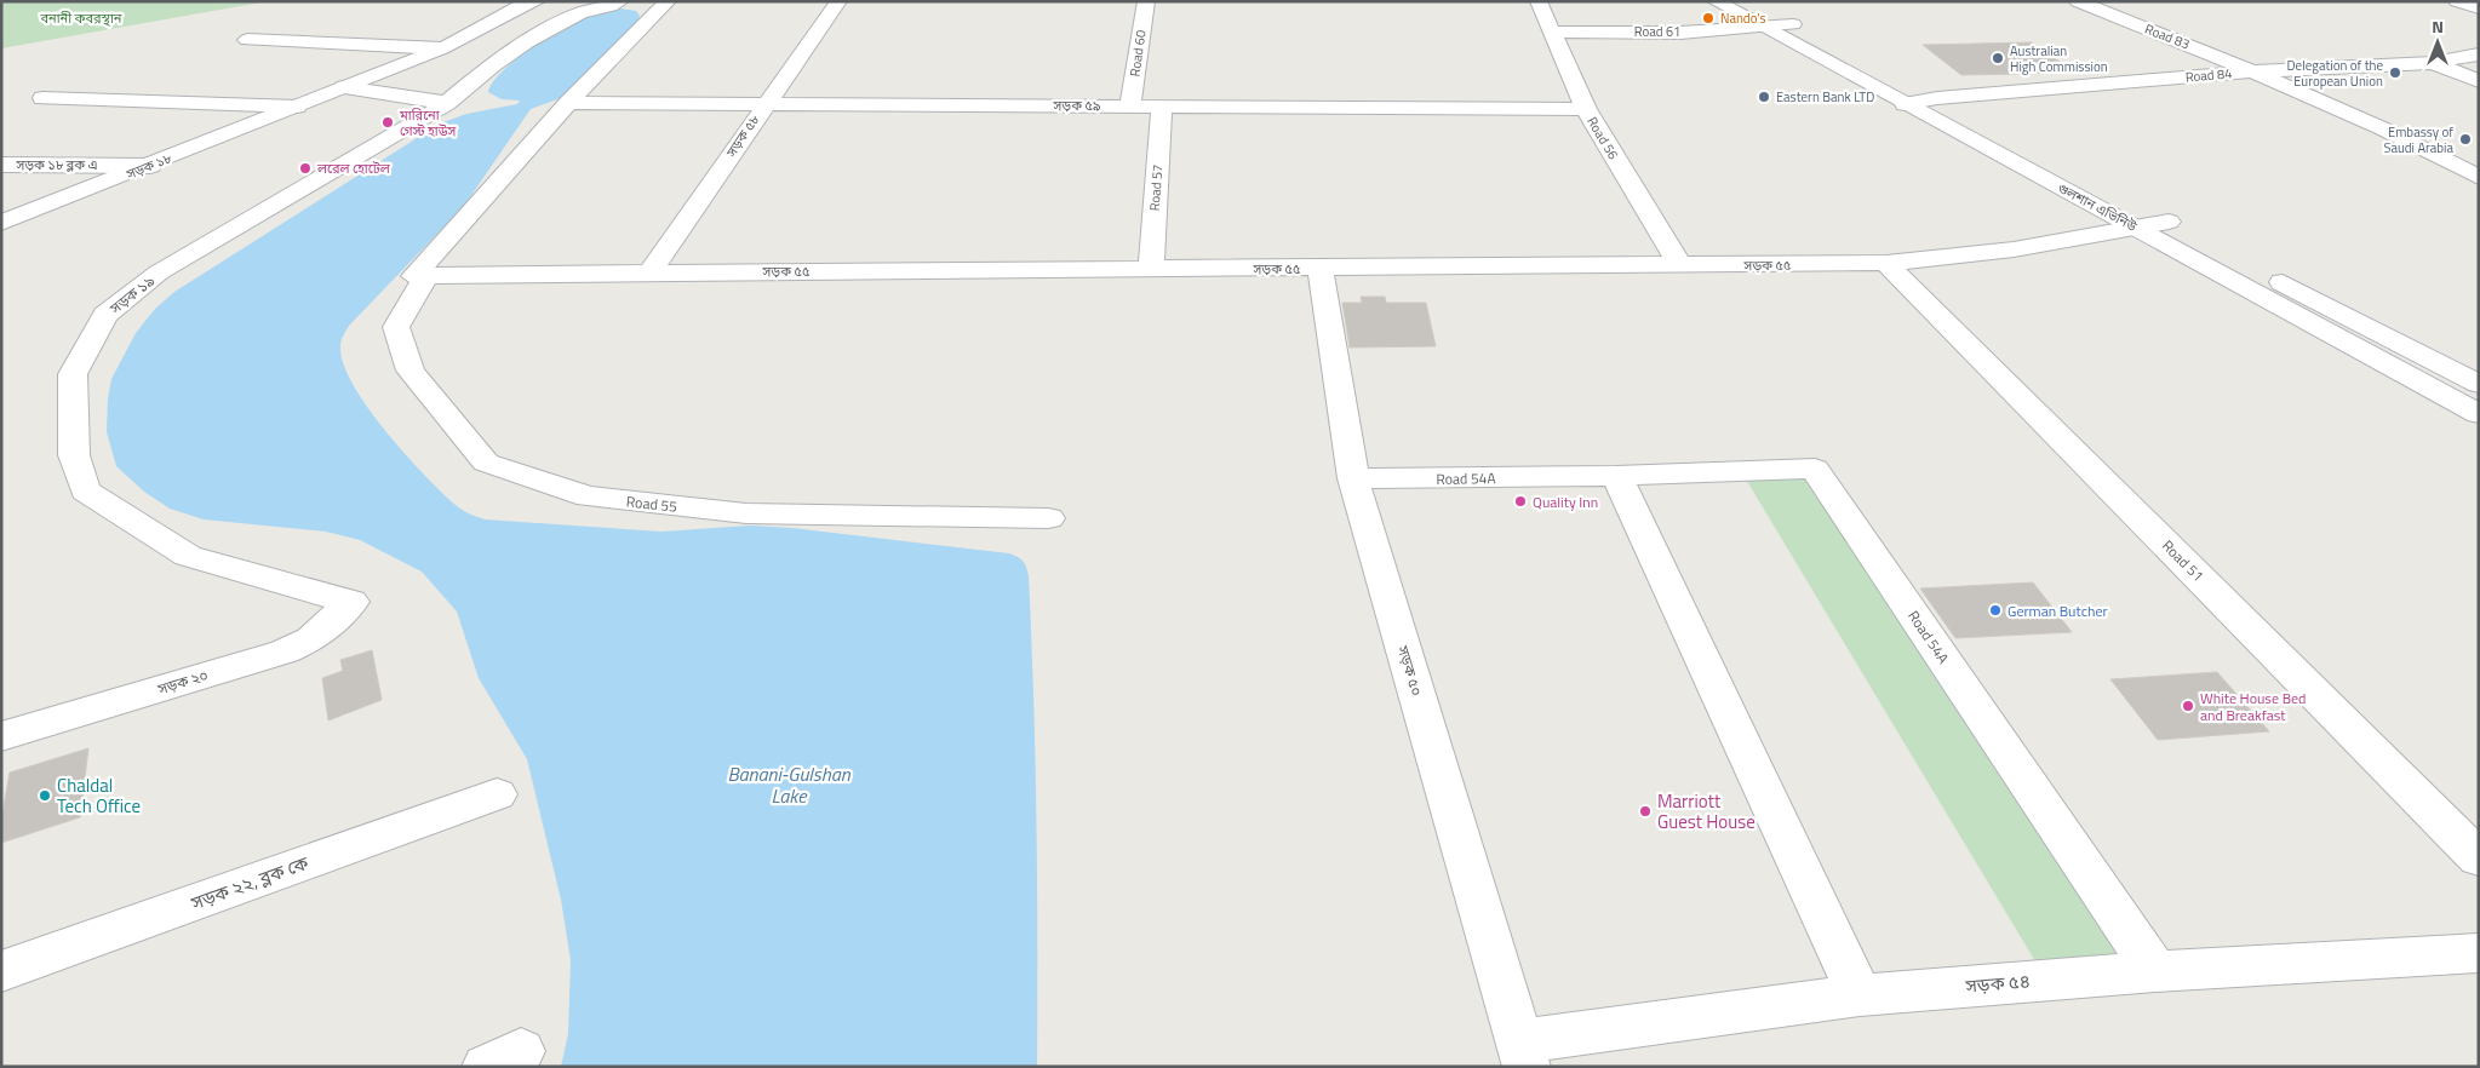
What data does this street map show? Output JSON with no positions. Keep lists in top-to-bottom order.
{
  "streets": {
    "street": [
      "Road 61",
      "Road 83",
      "Road 60",
      "Road 84",
      "সড়ক ৫৯",
      "সড়ক ৫৮",
      "Road 56",
      "সড়ক ১৮ ব্লক এ",
      "সড়ক ১৮",
      "Road 57",
      "গুলশান এভিনিউ",
      "সড়ক ৫৫",
      "সড়ক ১৯",
      "Road 54A",
      "Road 55",
      "Road 51",
      "সড়ক ৫০",
      "সড়ক ২০",
      "সড়ক ২২, ব্লক কে",
      "সড়ক ৫৪"
    ]
  },
  "crossings": [
    ["Road 61", "Road 56"],
    ["Road 61", "গুলশান এভিনিউ"],
    ["Road 83", "Road 84"],
    ["Road 60", "সড়ক ৫৯"],
    ["Road 84", "গুলশান এভিনিউ"],
    ["সড়ক ৫৯", "সড়ক ৫৮"],
    ["সড়ক ৫৯", "Road 56"],
    ["সড়ক ৫৯", "Road 57"],
    ["সড়ক ৫৯", "Road 55"],
    ["সড়ক ৫৮", "সড়ক ৫৫"],
    ["Road 56", "সড়ক ৫৫"],
    ["সড়ক ১৮ ব্লক এ", "সড়ক ১৮"],
    ["Road 57", "সড়ক ৫৫"],
    ["গুলশান এভিনিউ", "সড়ক ৫৫"],
    ["সড়ক ৫৫", "Road 55"],
    ["সড়ক ৫৫", "Road 51"],
    ["সড়ক ৫৫", "সড়ক ৫০"],
    ["সড়ক ১৯", "সড়ক ২০"],
    ["Road 54A", "সড়ক ৫০"],
    ["Road 54A", "সড়ক ৫৪"],
    ["সড়ক ৫০", "সড়ক ৫৪"]
  ],
  "water": ["Banani-Gulshan Lake"],
  "parks": ["বনানী কবরস্থান"],
  "places": [
    "Nando's",
    "Australian High Commission",
    "Delegation of the European Union",
    "Eastern Bank LTD",
    "মারিনো গেস্ট হাউস",
    "Embassy of Saudi Arabia",
    "লরেল হোটেল",
    "Quality Inn",
    "German Butcher",
    "White House Bed and Breakfast",
    "Chaldal Tech Office",
    "Marriott Guest House"
  ],
  "north": "top"
}
